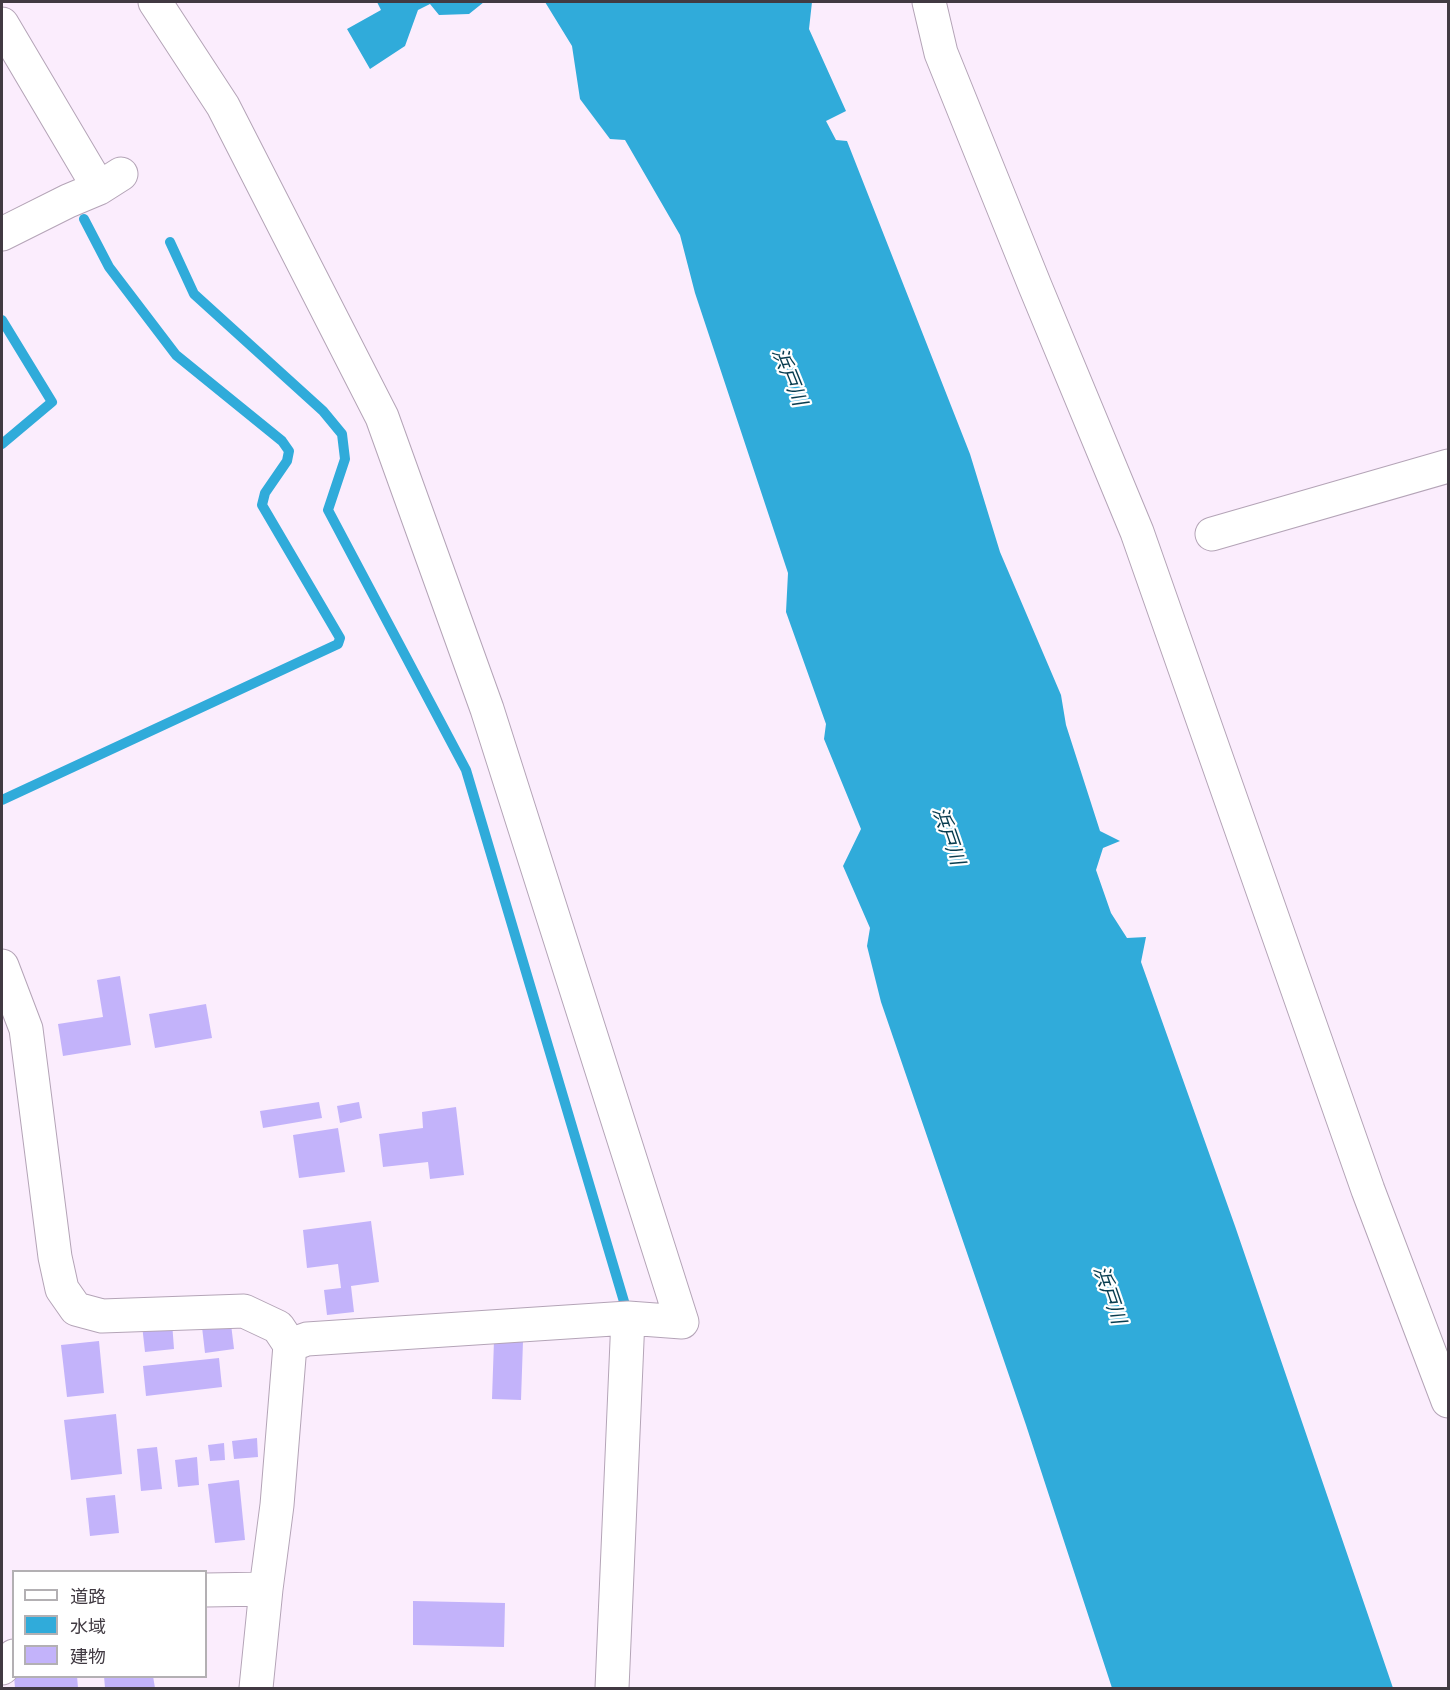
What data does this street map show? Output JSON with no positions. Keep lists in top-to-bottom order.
{
  "water": ["浜戸川"],
  "legend": ["道路", "水域", "建物"]
}
